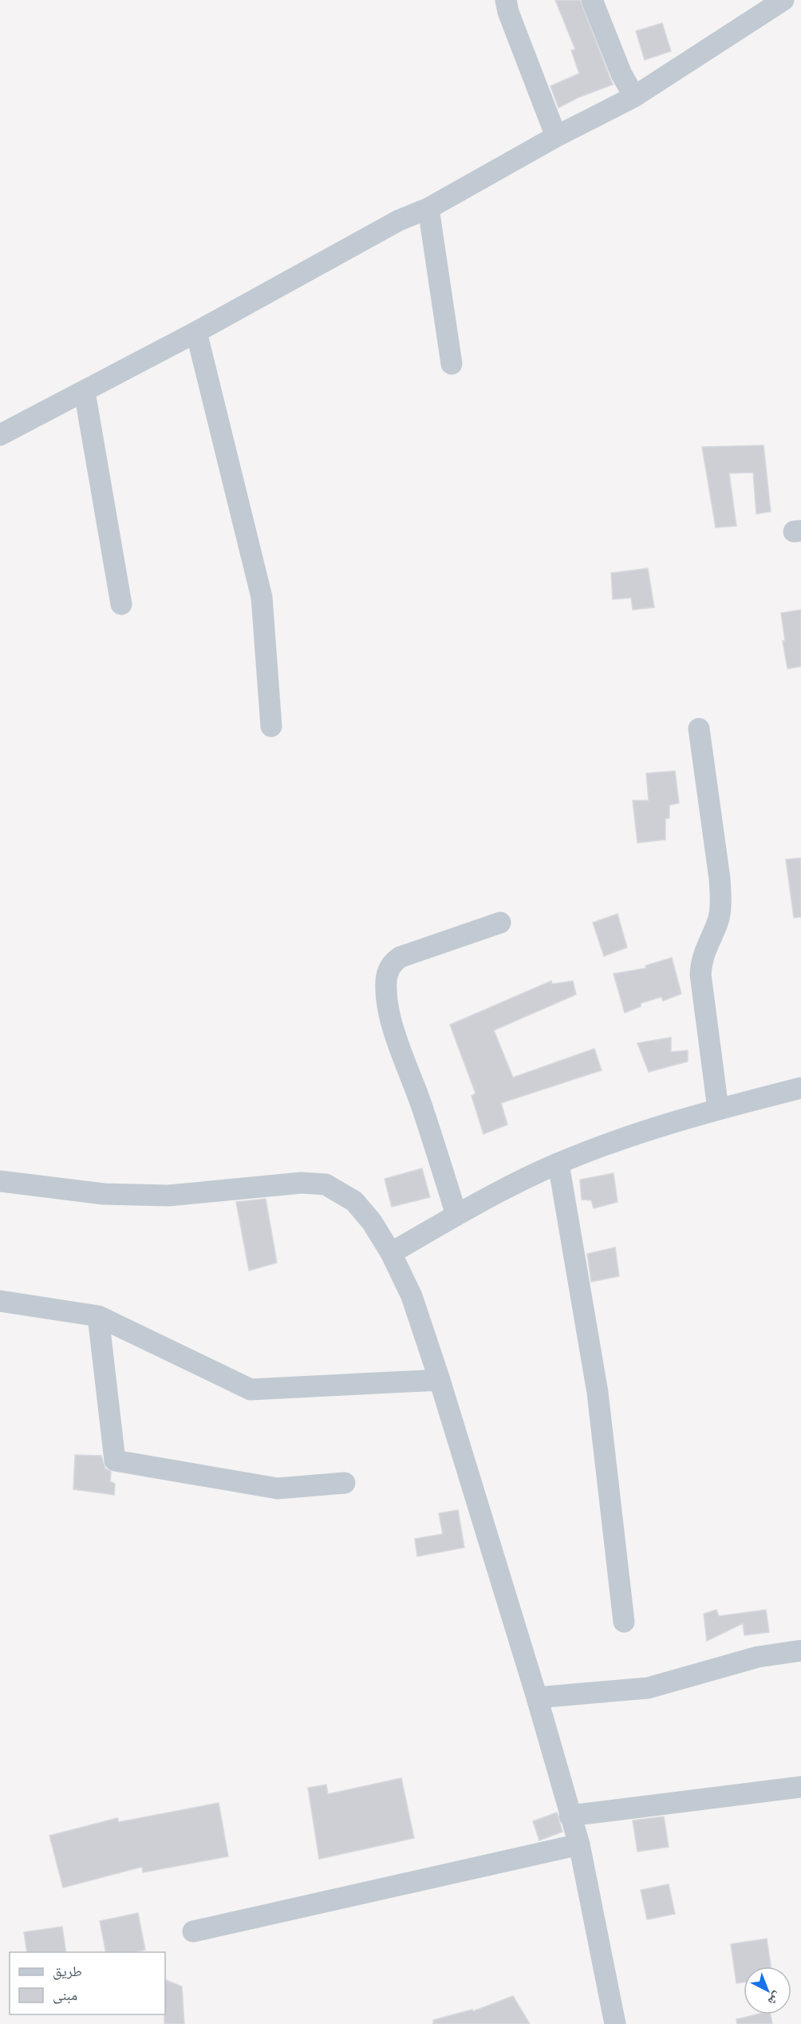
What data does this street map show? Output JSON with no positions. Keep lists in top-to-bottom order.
{
  "legend": ["طريق", "مبنى"],
  "north": "bottom right"
}
